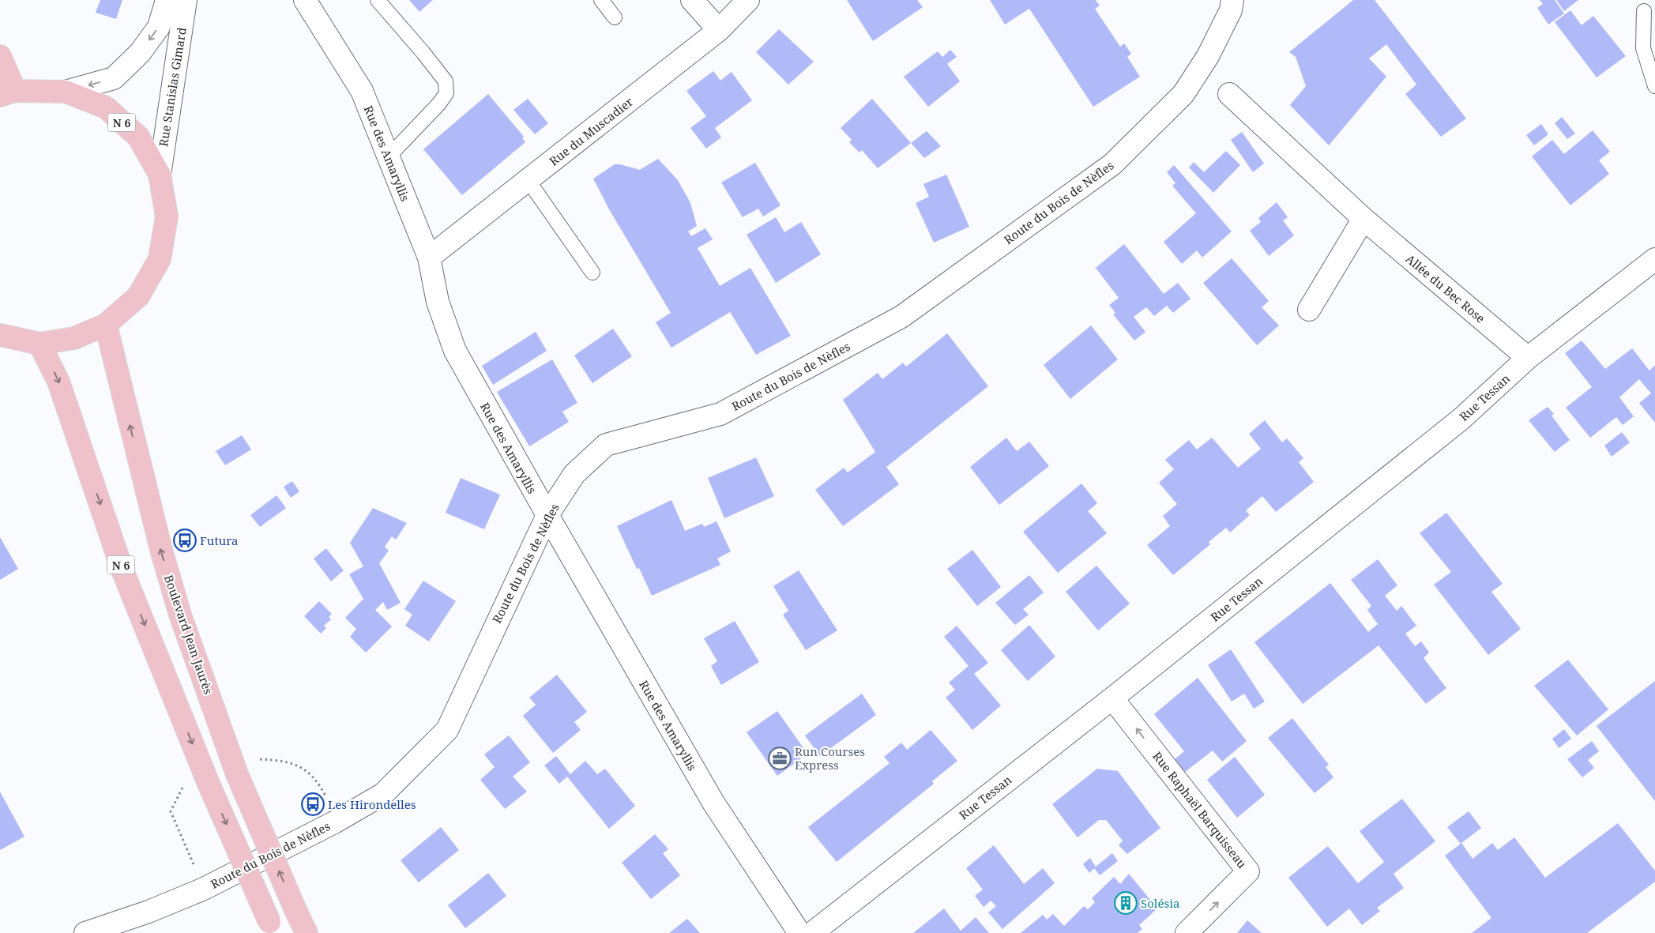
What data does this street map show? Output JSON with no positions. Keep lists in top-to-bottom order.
{
  "streets": {
    "main road": ["N 6", "Boulevard Jean Jaurès"],
    "street": [
      "Rue Stanislas Gimard",
      "Rue du Muscadier",
      "Rue des Amaryllis",
      "Route du Bois de Nèfles",
      "Allée du Bec Rose",
      "Rue Tessan",
      "Rue Raphaël Barquisseau"
    ]
  },
  "crossings": [
    ["Rue Stanislas Gimard", "N 6"],
    ["N 6", "Boulevard Jean Jaurès"],
    ["Rue du Muscadier", "Rue des Amaryllis"],
    ["Rue des Amaryllis", "Route du Bois de Nèfles"],
    ["Allée du Bec Rose", "Rue Tessan"],
    ["Rue Tessan", "Rue Raphaël Barquisseau"]
  ],
  "one_way": ["Rue Stanislas Gimard", "Rue Raphaël Barquisseau"],
  "places": {
    "bus stop": ["Futura", "Les Hirondelles"],
    "office": ["Run Courses Express"],
    "building": ["Solésia"]
  }
}
